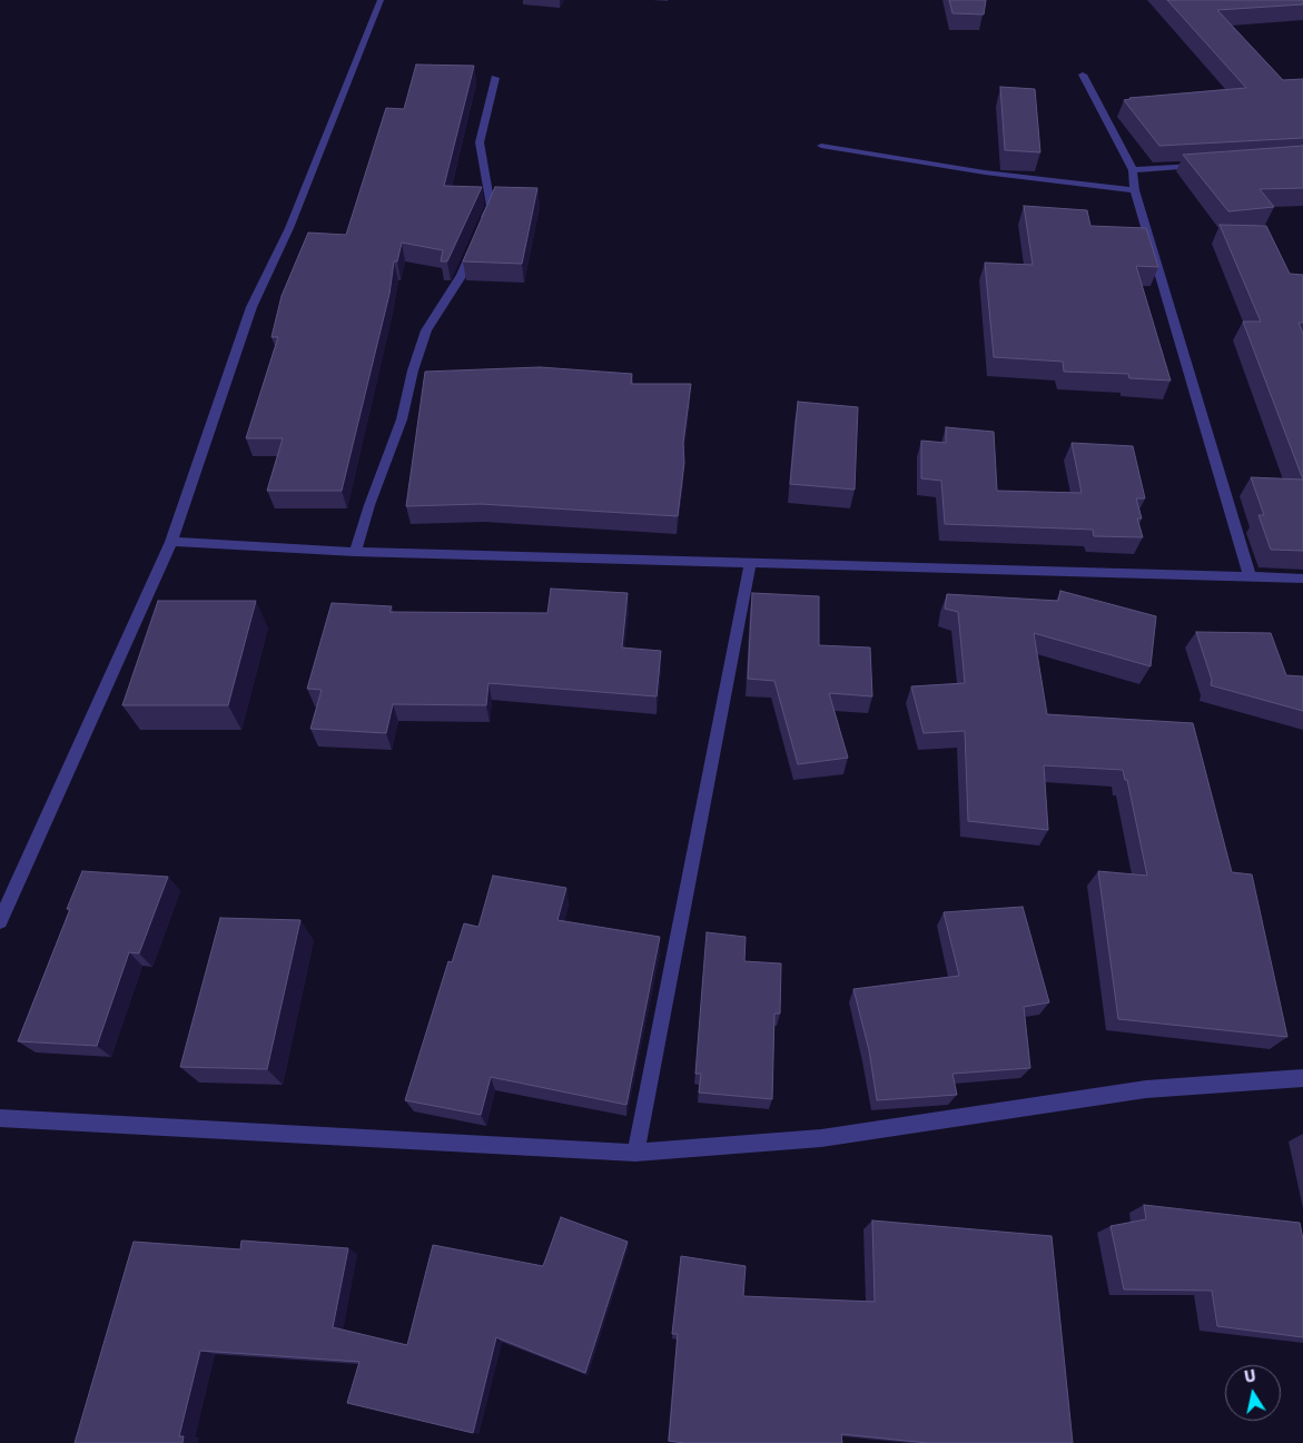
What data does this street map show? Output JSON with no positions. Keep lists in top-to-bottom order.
{
  "north": "top"
}
